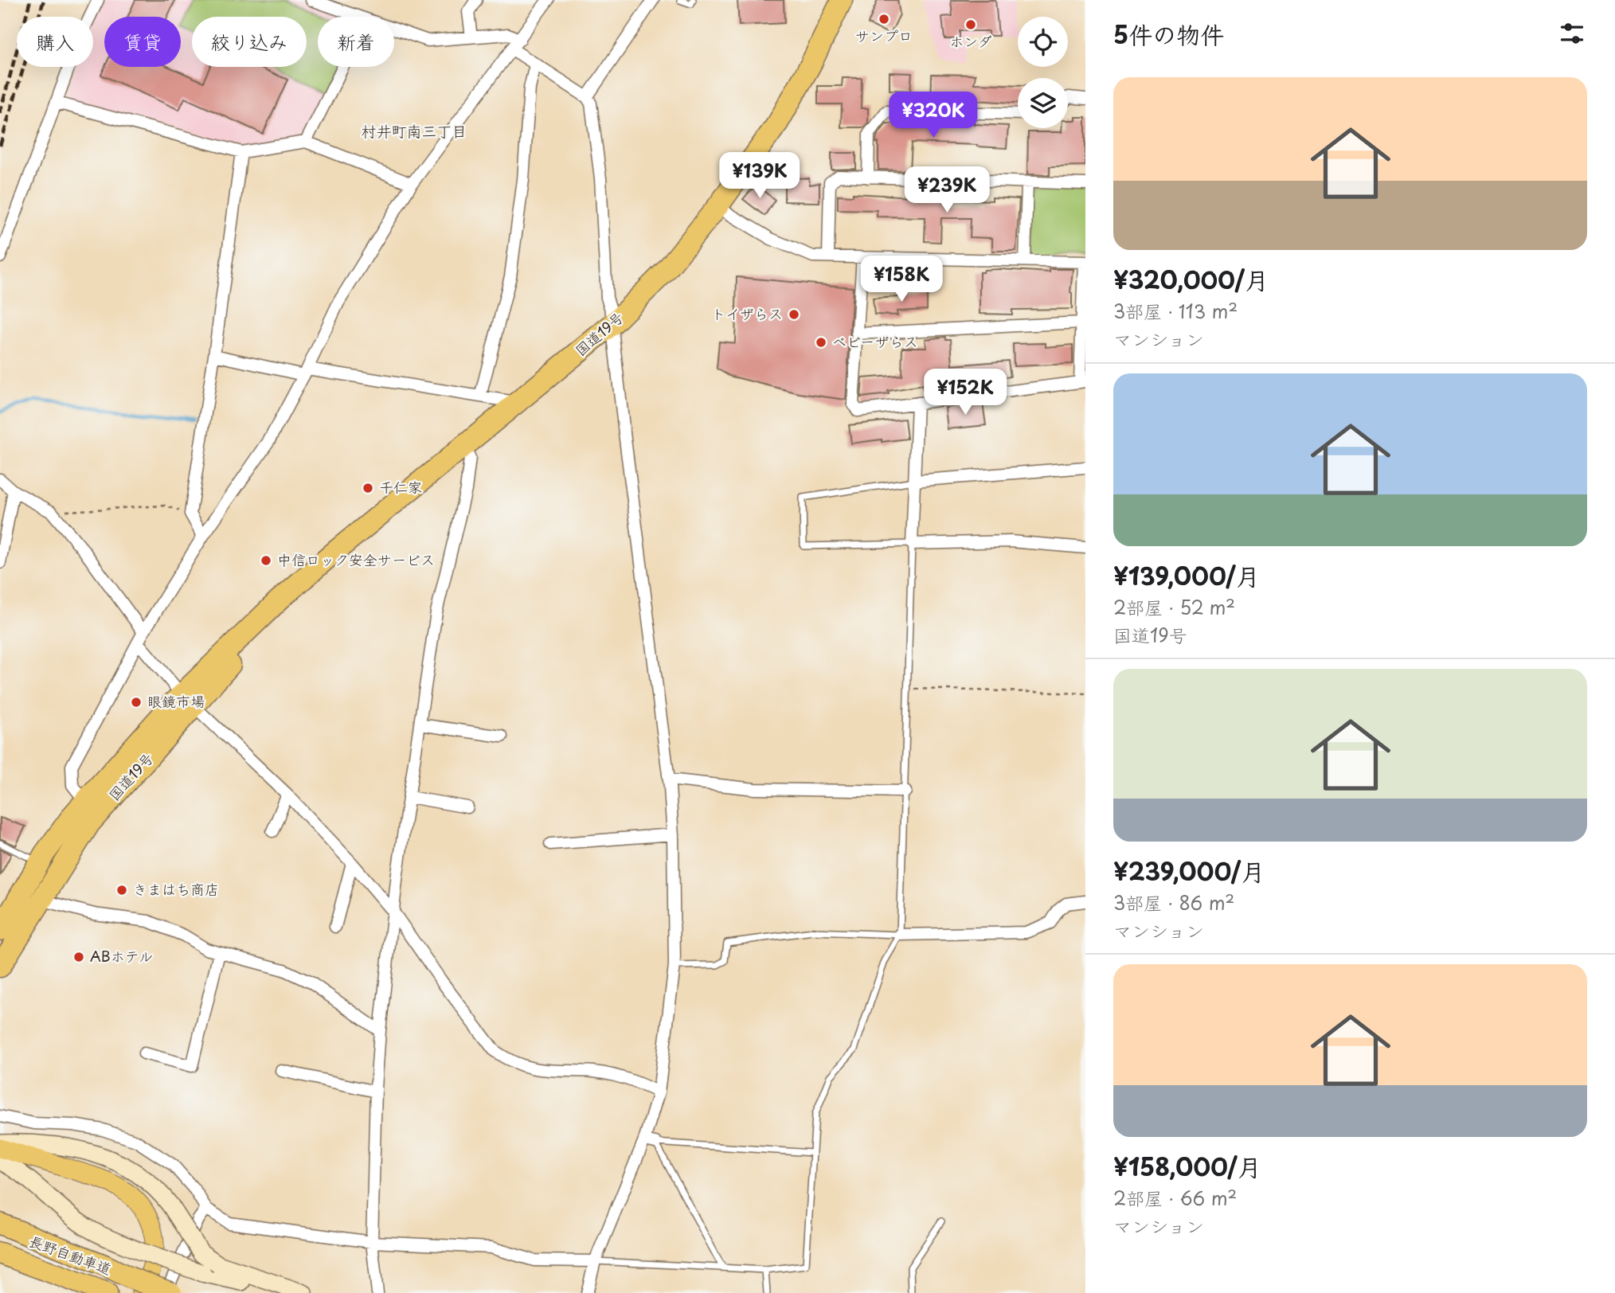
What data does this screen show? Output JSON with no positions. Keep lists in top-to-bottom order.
{
  "streets": {
    "highway": ["国道19号", "長野自動車道"]
  },
  "districts": ["村井町南三丁目"],
  "places": [
    "サンプロ",
    "ホンダ",
    "トイザらス",
    "ベビーザらス",
    "千仁家",
    "中信ロック安全サービス",
    "眼鏡市場",
    "きまはち商店",
    "ABホテル"
  ],
  "page": {
    "heading": "5件の物件",
    "chip": [
      "購入",
      "賃貸",
      "絞り込み",
      "新着"
    ],
    "list": [
      {
        "name": "¥320,000/月",
        "note": "3部屋 · 113 m² · マンション"
      },
      {
        "name": "¥139,000/月",
        "note": "2部屋 · 52 m² · 国道19号"
      },
      {
        "name": "¥239,000/月",
        "note": "3部屋 · 86 m² · マンション"
      },
      {
        "name": "¥158,000/月",
        "note": "2部屋 · 66 m² · マンション"
      }
    ],
    "price": [
      "¥320K",
      "¥139K",
      "¥239K",
      "¥158K",
      "¥152K"
    ]
  }
}
